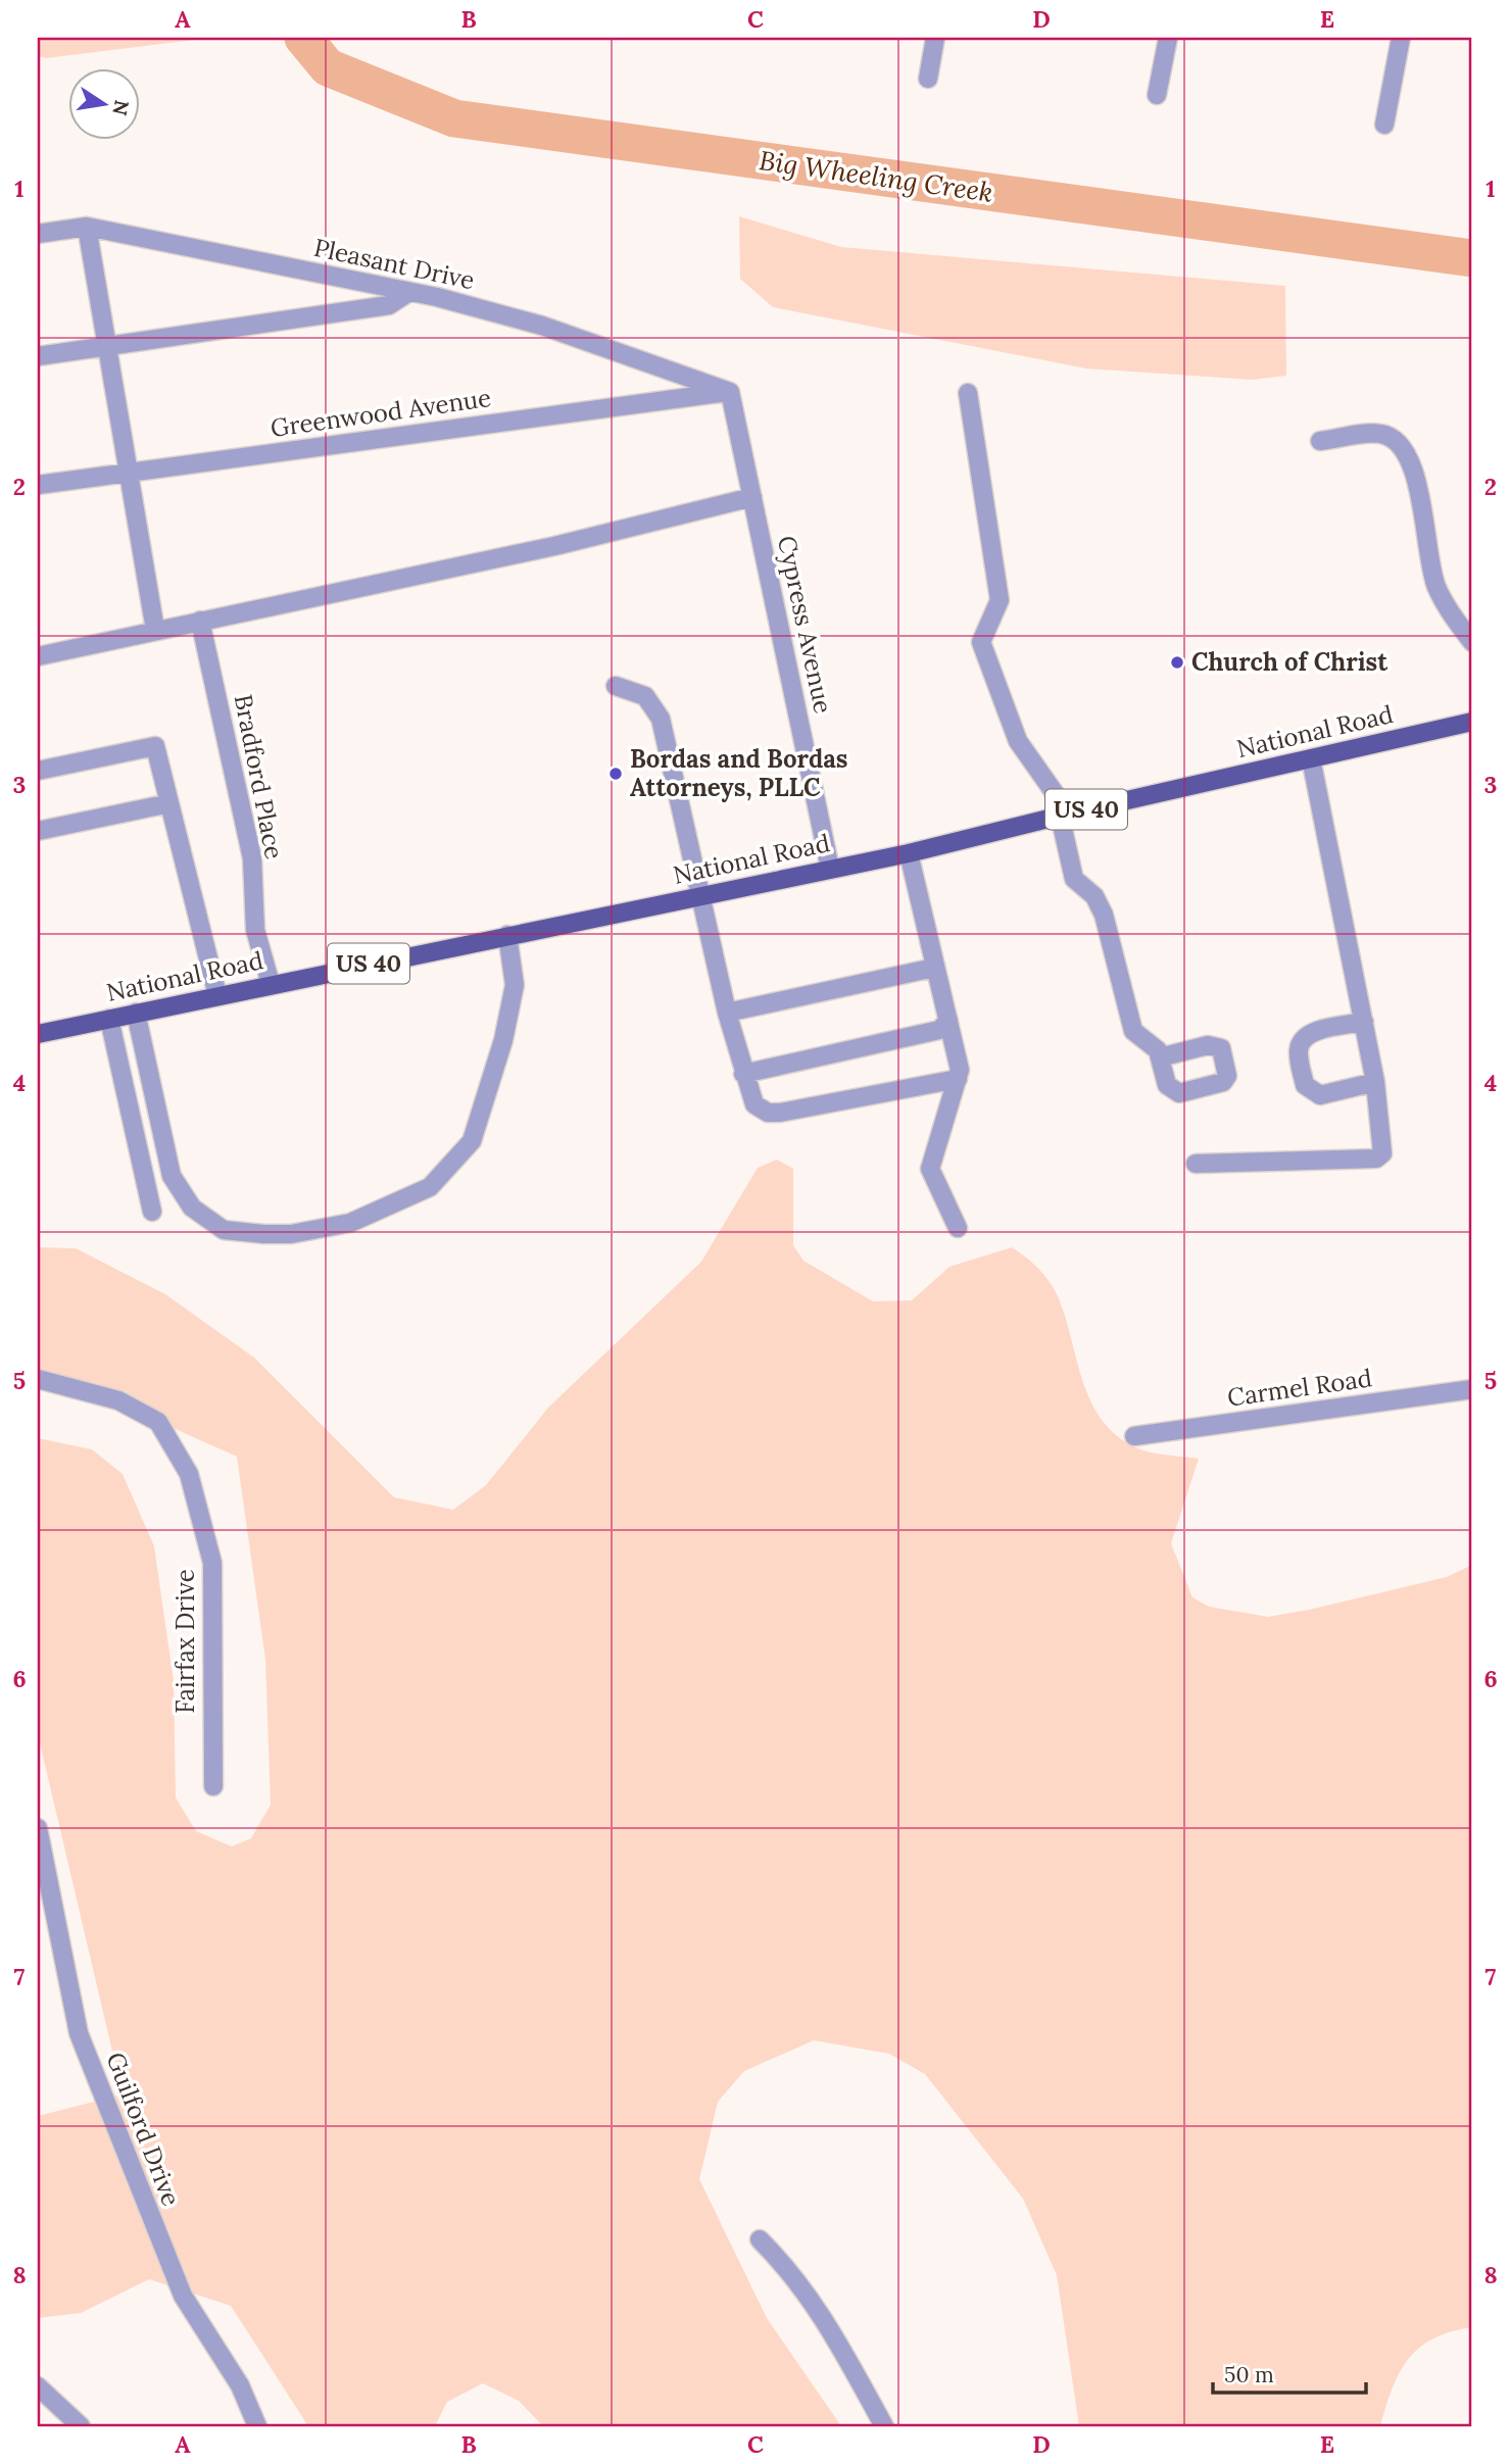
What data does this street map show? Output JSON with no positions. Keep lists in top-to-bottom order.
{
  "streets": {
    "main road": ["National Road", "US 40"],
    "street": [
      "Pleasant Drive",
      "Greenwood Avenue",
      "Cypress Avenue",
      "Bradford Place",
      "Carmel Road",
      "Fairfax Drive",
      "Guilford Drive"
    ]
  },
  "crossings": [
    ["Pleasant Drive", "Greenwood Avenue"],
    ["Pleasant Drive", "Cypress Avenue"],
    ["Greenwood Avenue", "Cypress Avenue"],
    ["Cypress Avenue", "National Road"],
    ["National Road", "Bradford Place"]
  ],
  "water": ["Big Wheeling Creek"],
  "places": ["Church of Christ", "Bordas and Bordas Attorneys, PLLC"],
  "scale_bar": "50 m",
  "north": "right",
  "grid": {
    "columns": [
      "A",
      "B",
      "C",
      "D",
      "E"
    ],
    "rows": [
      "1",
      "2",
      "3",
      "4",
      "5",
      "6",
      "7",
      "8"
    ]
  }
}
